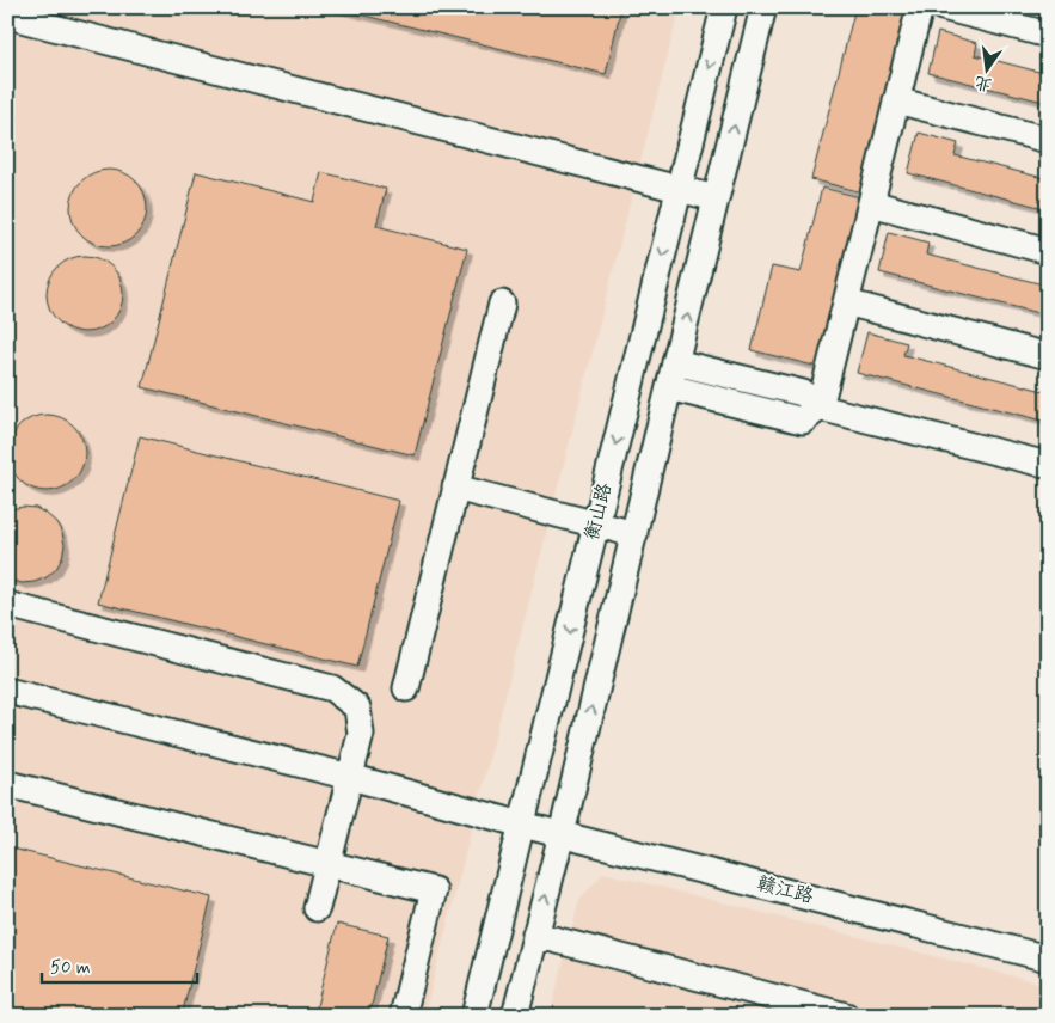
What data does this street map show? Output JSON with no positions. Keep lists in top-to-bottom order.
{
  "streets": {
    "street": ["衡山路", "赣江路"]
  },
  "crossings": [
    ["衡山路", "赣江路"]
  ],
  "scale_bar": "50 m",
  "north": "bottom"
}
